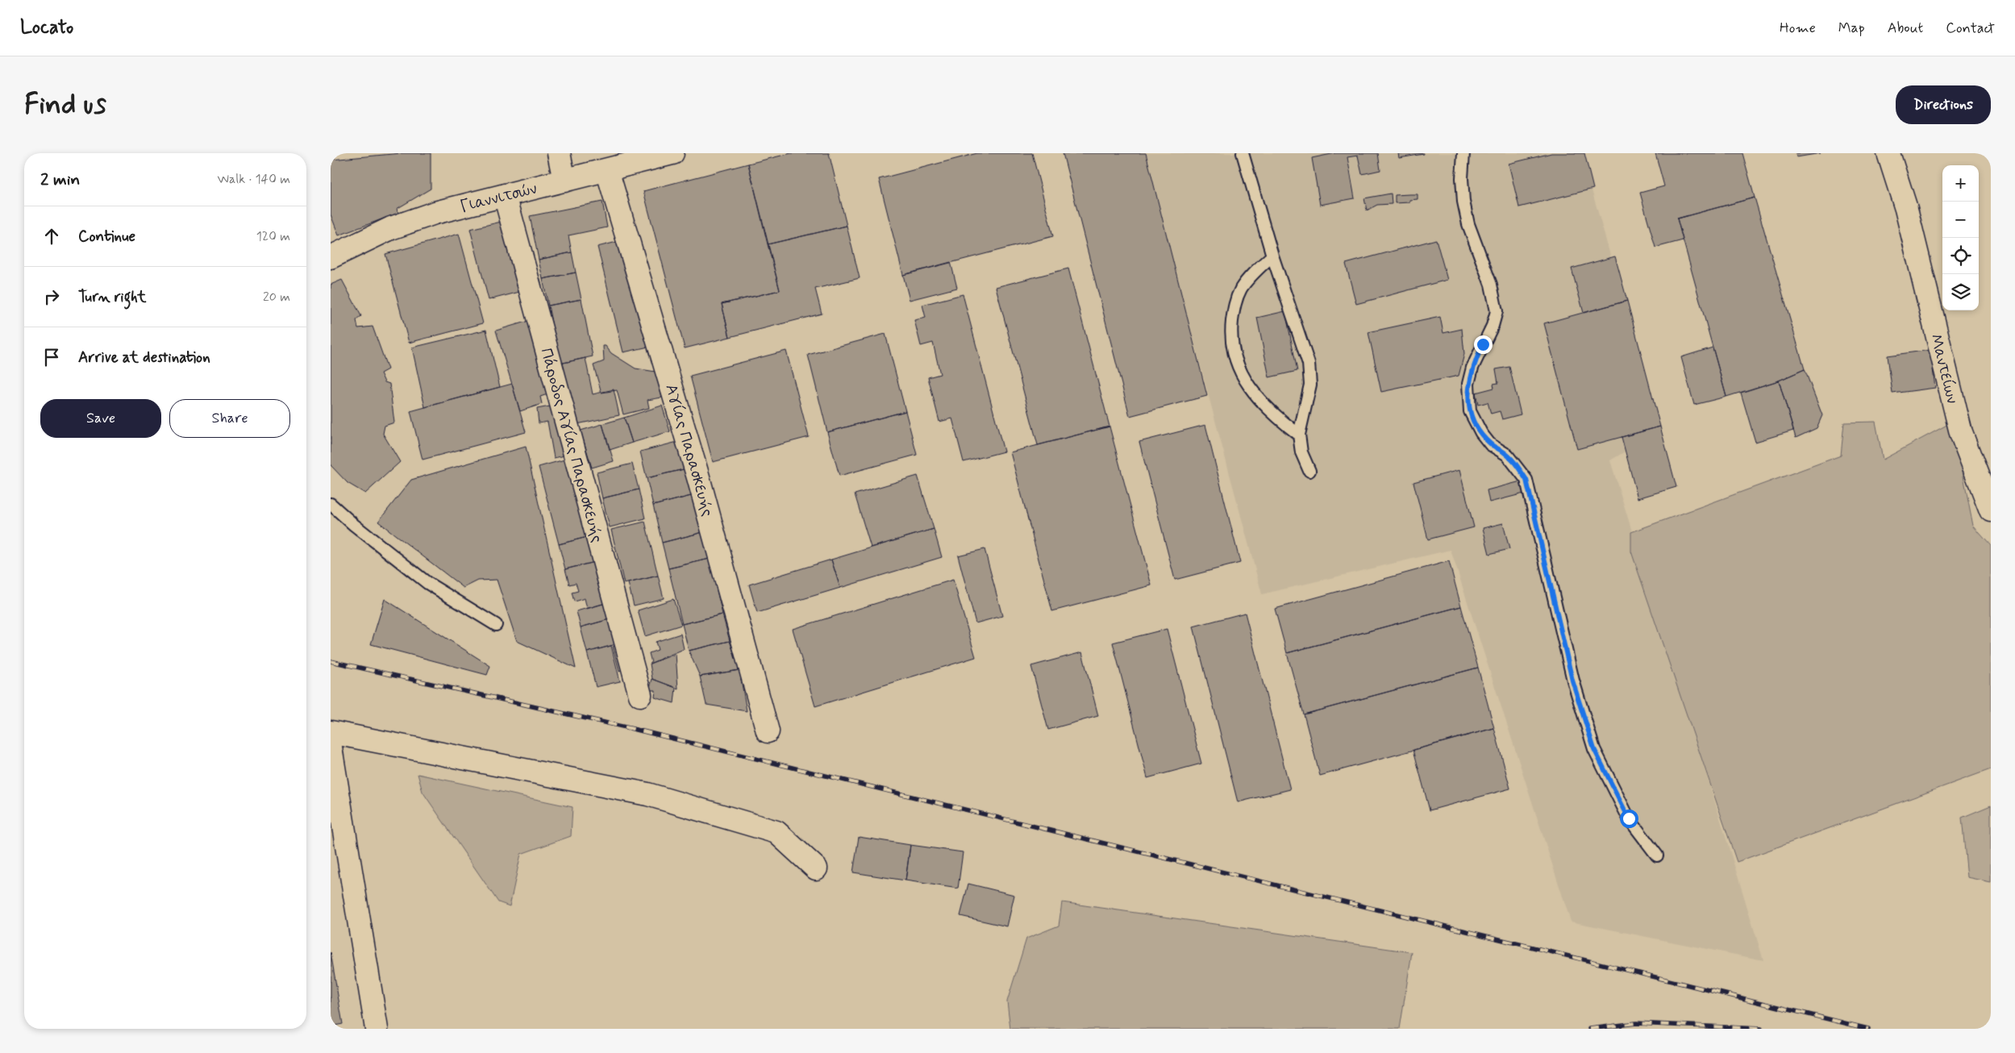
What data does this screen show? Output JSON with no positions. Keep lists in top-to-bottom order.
{
  "streets": {
    "street": [
      "Γιαννιτσών",
      "Μαντείων",
      "Πάροδος Αγίας Παρασκευής",
      "Αγίας Παρασκευής"
    ]
  },
  "crossings": [
    ["Γιαννιτσών", "Πάροδος Αγίας Παρασκευής"],
    ["Γιαννιτσών", "Αγίας Παρασκευής"]
  ],
  "page": {
    "header": "Locato",
    "nav": [
      "Home",
      "Map",
      "About",
      "Contact"
    ],
    "buttons": [
      "Directions",
      ["Save", "Share"]
    ],
    "title": "Find us",
    "heading": ["2 min", "Walk · 140 m"],
    "map_buttons": ["+", "−"],
    "list": [
      ["Continue", "120 m"],
      ["Turn right", "20 m"],
      "Arrive at destination"
    ]
  }
}
